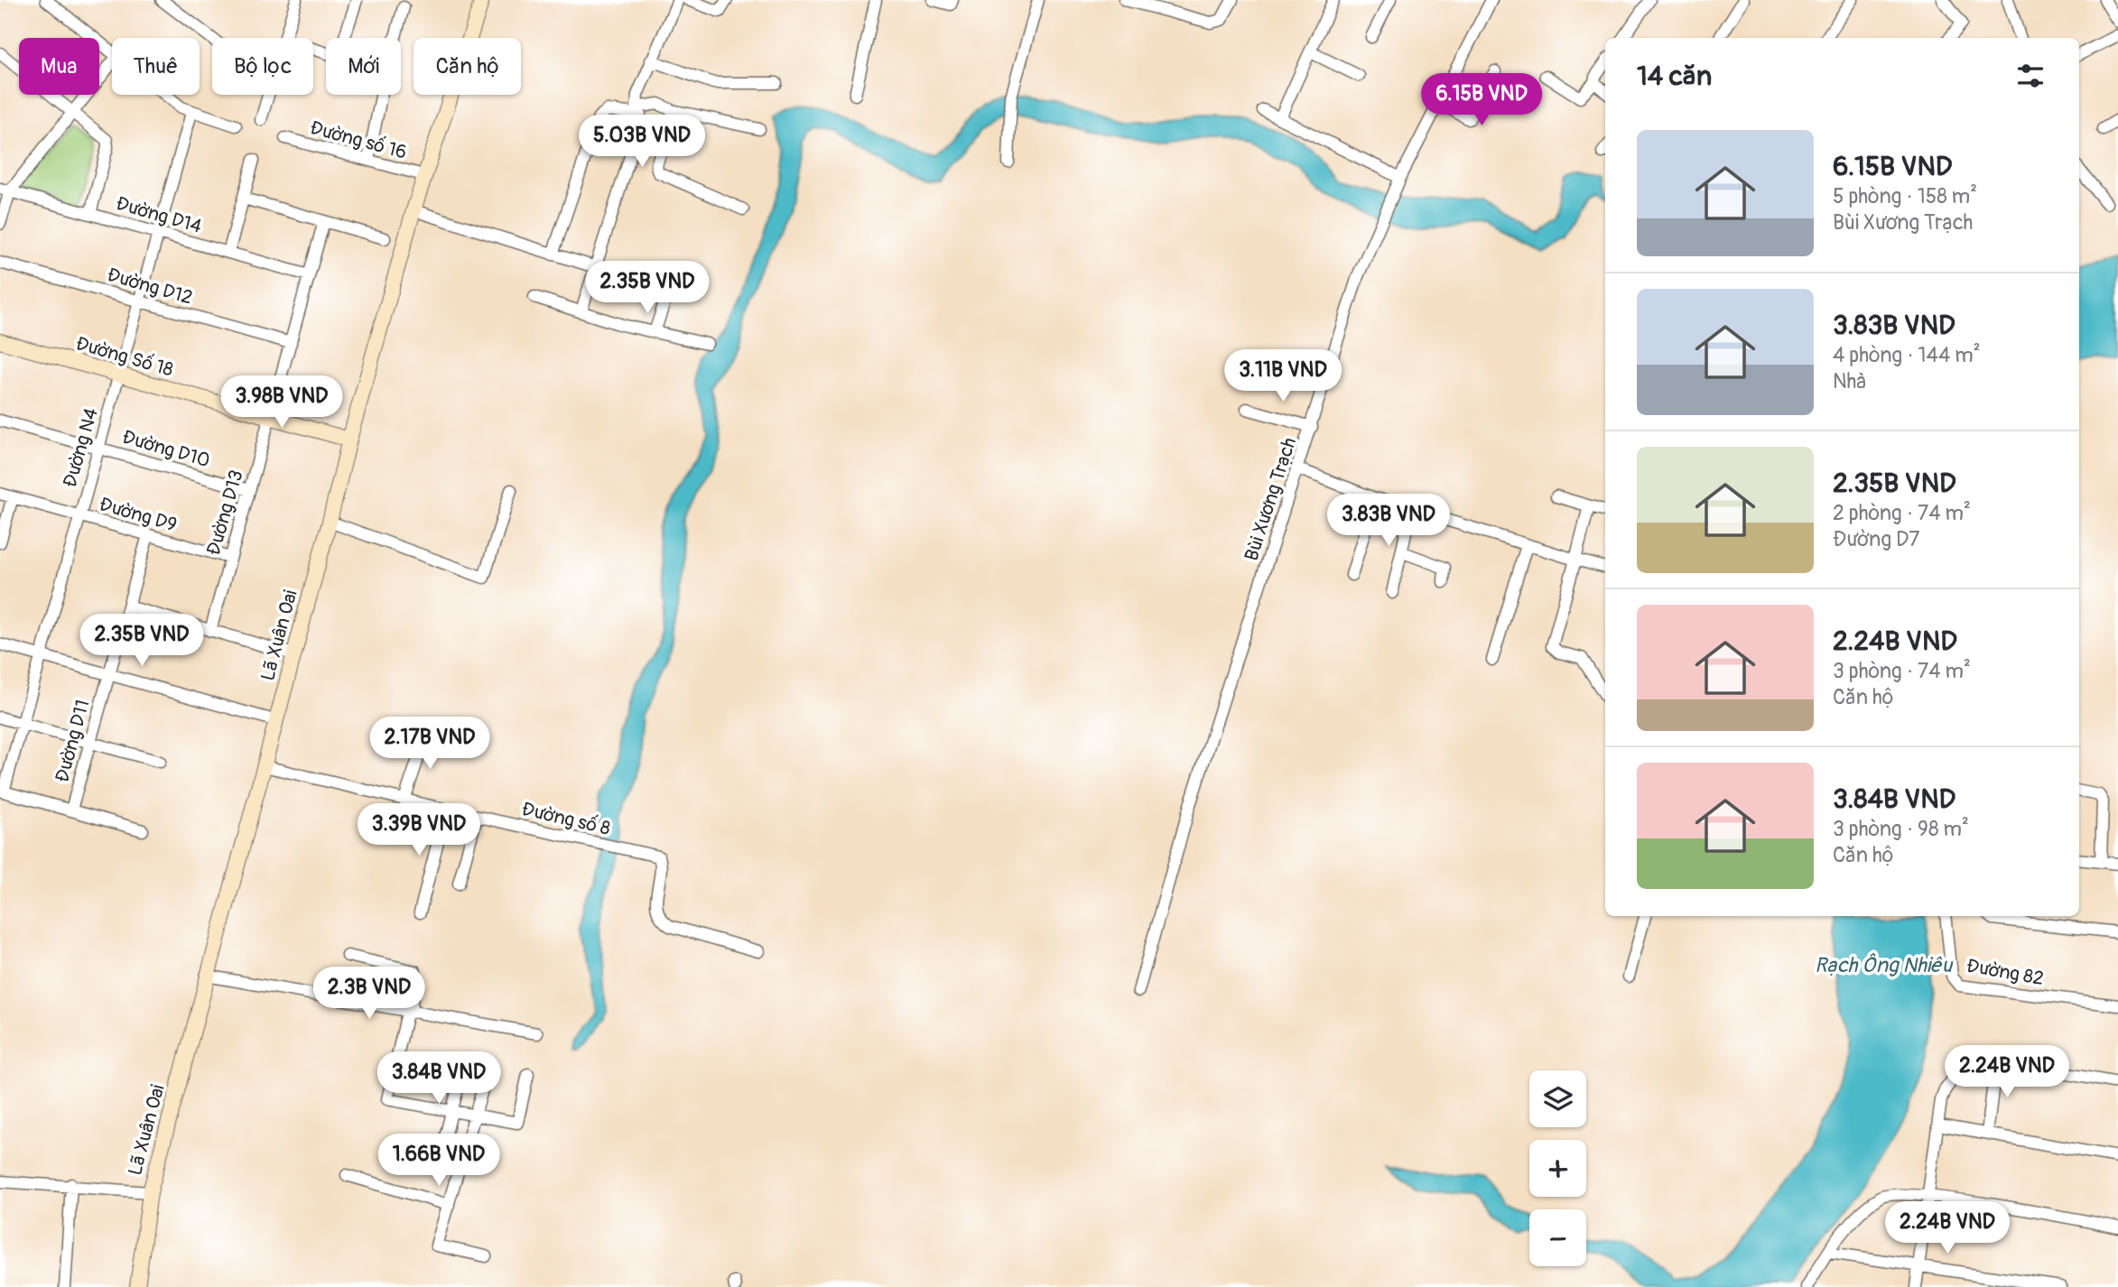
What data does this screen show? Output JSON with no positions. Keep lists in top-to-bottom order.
{
  "streets": {
    "main road": ["Đường Số 18", "Lã Xuân Oai"],
    "street": [
      "Đường số 16",
      "Đường D14",
      "Đường D12",
      "Đường N4",
      "Đường D10",
      "Bùi Xương Trạch",
      "Đường D13",
      "Đường D9",
      "Đường D11",
      "Đường số 8",
      "Đường 82"
    ]
  },
  "crossings": [
    ["Đường số 16", "Lã Xuân Oai"],
    ["Đường D14", "Đường N4"],
    ["Đường D14", "Đường D13"],
    ["Đường D12", "Đường N4"],
    ["Đường D12", "Đường D13"],
    ["Đường Số 18", "Đường N4"],
    ["Đường Số 18", "Đường D13"],
    ["Đường Số 18", "Lã Xuân Oai"],
    ["Đường N4", "Đường D10"],
    ["Đường N4", "Đường D9"],
    ["Đường D10", "Đường D13"],
    ["Đường D13", "Đường D9"],
    ["Đường D9", "Đường D11"],
    ["Lã Xuân Oai", "Đường số 8"]
  ],
  "water": ["Rạch Ông Nhiêu"],
  "page": {
    "chip": [
      "Mua",
      "Thuê",
      "Bộ lọc",
      "Mới",
      "Căn hộ"
    ],
    "heading": "14 căn",
    "price": [
      "6.15B VND",
      "5.03B VND",
      "2.35B VND",
      "3.11B VND",
      "3.98B VND",
      "3.83B VND",
      "2.35B VND",
      "2.17B VND",
      "3.39B VND",
      "2.3B VND",
      "2.24B VND",
      "3.84B VND",
      "1.66B VND",
      "2.24B VND"
    ],
    "list": [
      {
        "name": "6.15B VND",
        "note": "5 phòng · 158 m² · Bùi Xương Trạch"
      },
      {
        "name": "3.83B VND",
        "note": "4 phòng · 144 m² · Nhà"
      },
      {
        "name": "2.35B VND",
        "note": "2 phòng · 74 m² · Đường D7"
      },
      {
        "name": "2.24B VND",
        "note": "3 phòng · 74 m² · Căn hộ"
      },
      {
        "name": "3.84B VND",
        "note": "3 phòng · 98 m² · Căn hộ"
      }
    ],
    "map_buttons": ["+", "−"]
  }
}
